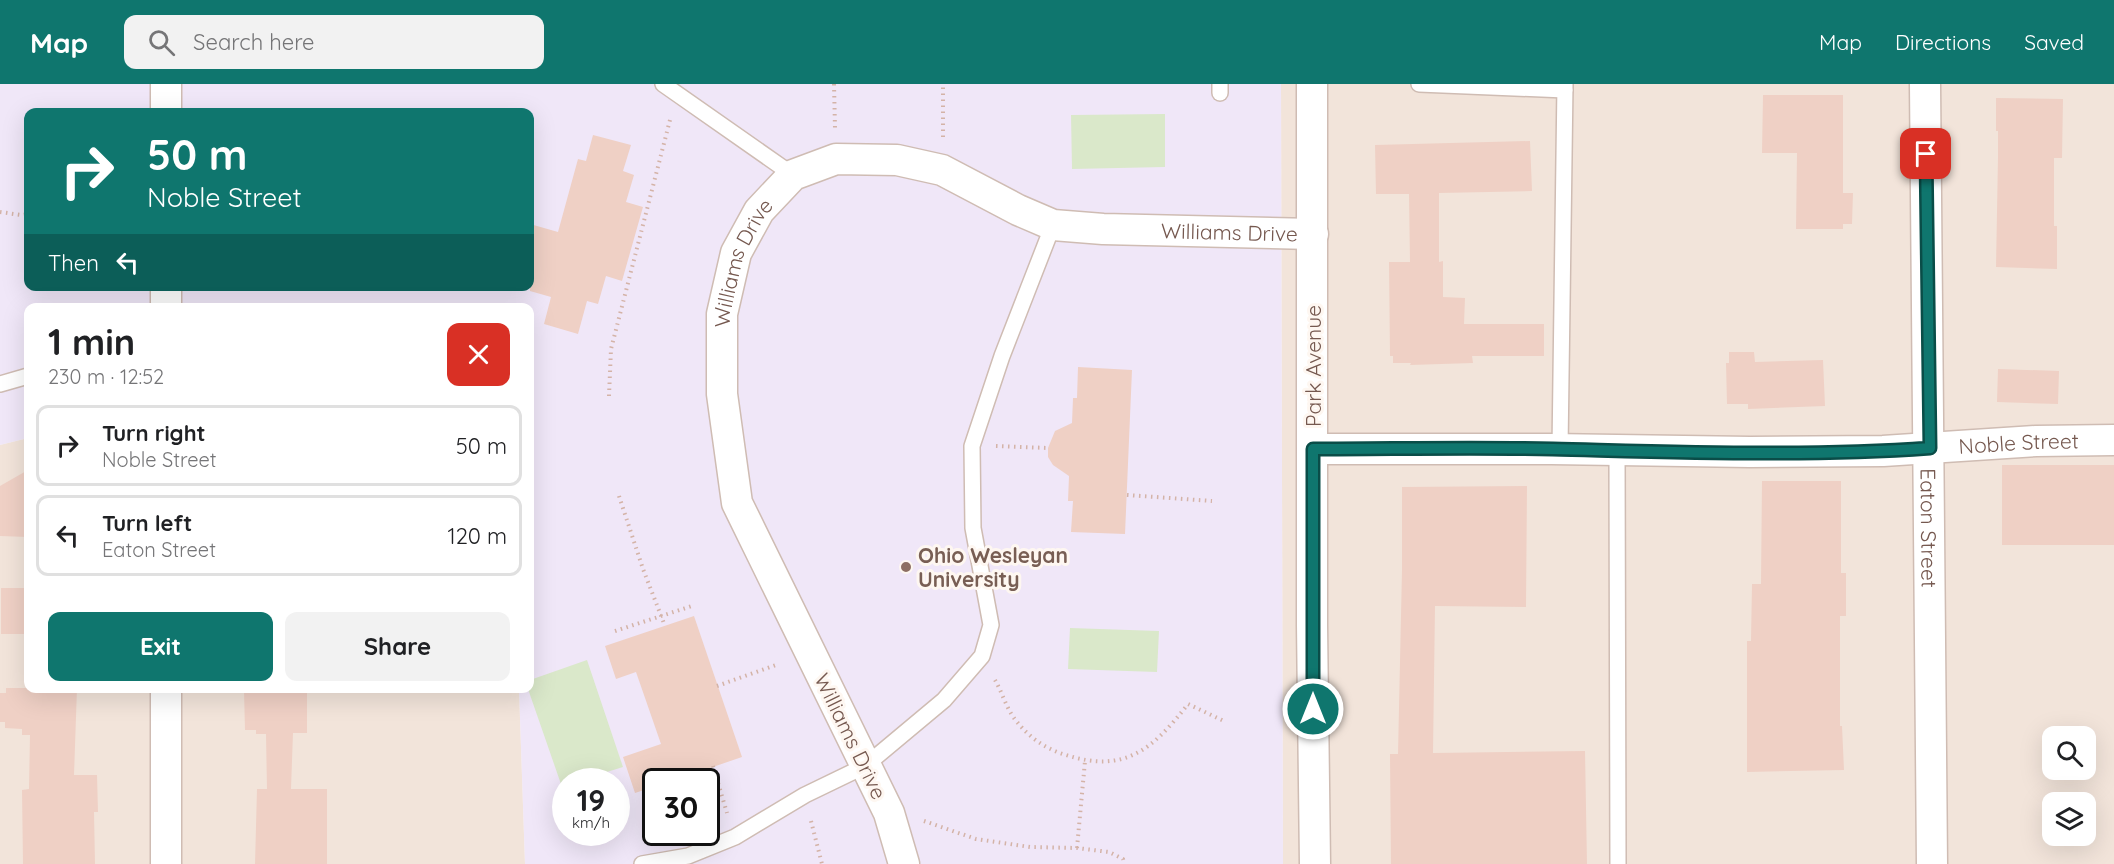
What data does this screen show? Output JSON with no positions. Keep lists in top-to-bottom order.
{
  "streets": {
    "street": [
      "Williams Drive",
      "Park Avenue",
      "Noble Street",
      "Eaton Street"
    ]
  },
  "crossings": [
    ["Williams Drive", "Park Avenue"],
    ["Park Avenue", "Noble Street"],
    ["Noble Street", "Eaton Street"]
  ],
  "places": ["Ohio Wesleyan University"],
  "page": {
    "header": "Map",
    "search": "Search here",
    "nav": ["Map", "Directions", "Saved"],
    "turn": ["50 m", "Noble Street"],
    "then": "Then",
    "heading": ["1 min", "230 m · 12:52"],
    "list": [
      {
        "name": "Turn right",
        "note": "Noble Street",
        "value": "50 m"
      },
      {
        "name": "Turn left",
        "note": "Eaton Street",
        "value": "120 m"
      }
    ],
    "buttons": ["Exit", "Share"],
    "speed": "19 km/h",
    "limit": "30"
  }
}
